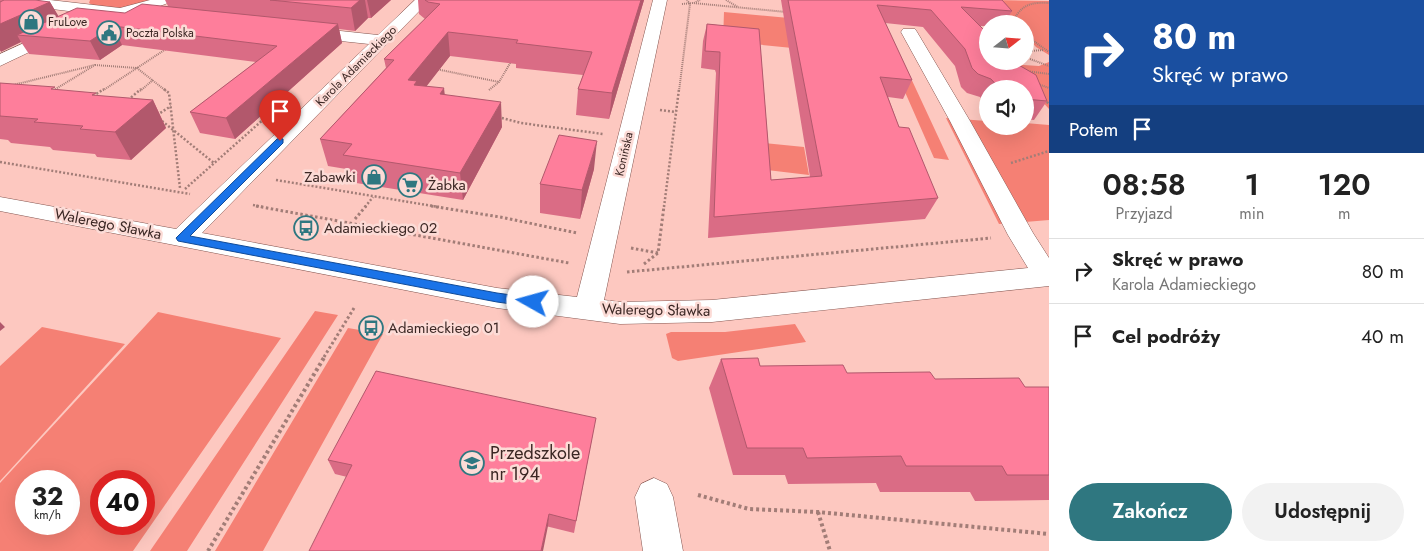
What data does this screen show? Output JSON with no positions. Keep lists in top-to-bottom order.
{
  "streets": {
    "street": ["Karola Adamieckiego", "Konińska", "Walerego Sławka"]
  },
  "crossings": [
    ["Karola Adamieckiego", "Walerego Sławka"],
    ["Konińska", "Walerego Sławka"]
  ],
  "places": {
    "shop": ["FruLove", "Zabawki"],
    "public building": ["Poczta Polska"],
    "supermarket": ["Żabka"],
    "bus stop": ["Adamieckiego 02", "Adamieckiego 01"],
    "school or university": ["Przedszkole nr 194"]
  },
  "north": "right",
  "page": {
    "turn": ["80 m", "Skręć w prawo"],
    "then": "Potem",
    "eta": [
      "08:58",
      "Przyjazd",
      "1",
      "min",
      "120",
      "m"
    ],
    "list": [
      {
        "name": "Skręć w prawo",
        "note": "Karola Adamieckiego",
        "value": "80 m"
      },
      {
        "name": "Cel podróży",
        "value": "40 m"
      }
    ],
    "speed": "32 km/h",
    "limit": "40",
    "buttons": ["Zakończ", "Udostępnij"]
  }
}
